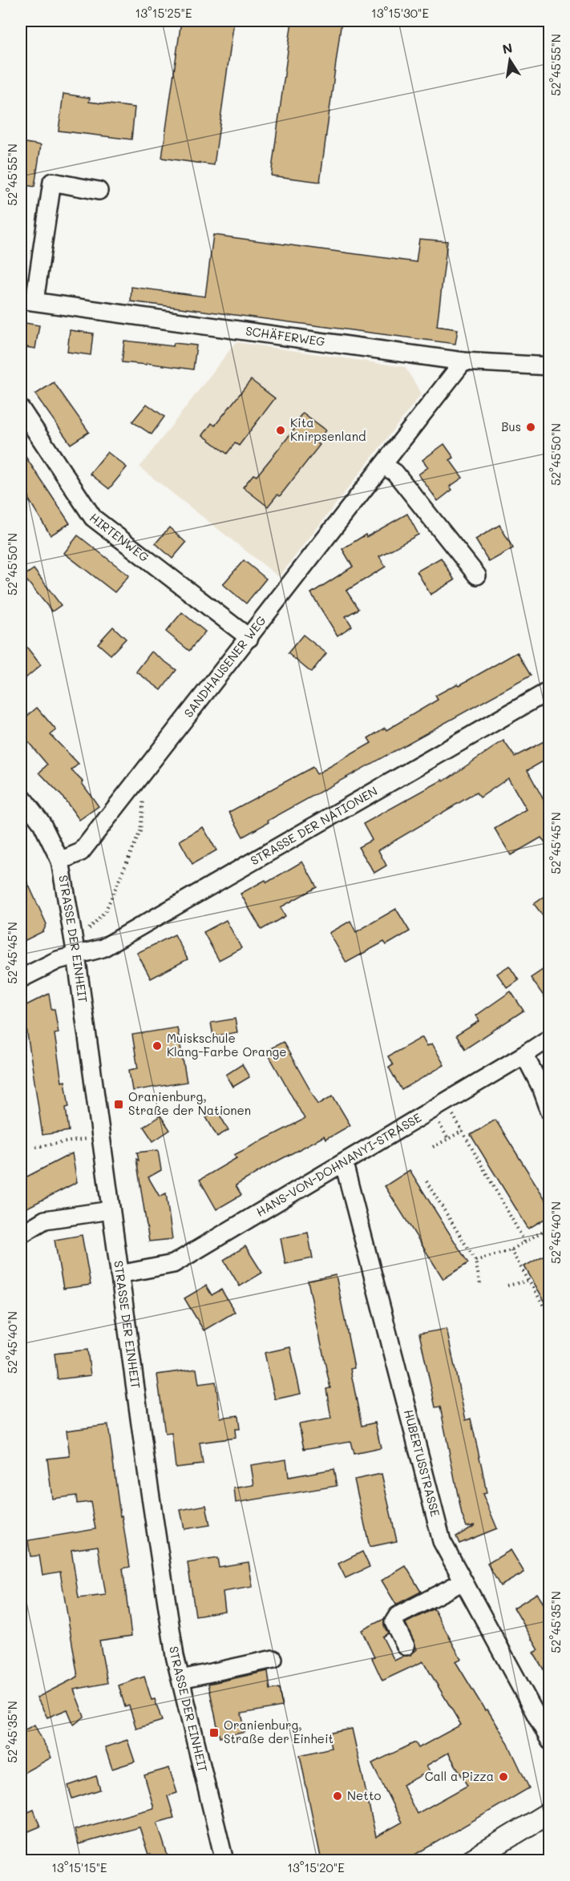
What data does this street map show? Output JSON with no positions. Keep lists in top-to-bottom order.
{
  "streets": {
    "street": [
      "SCHÄFERWEG",
      "HIRTENWEG",
      "SANDHAUSENER WEG",
      "STRASSE DER NATIONEN",
      "STRASSE DER EINHEIT",
      "HANS-VON-DOHNANYI-STRASSE",
      "HUBERTUSSTRASSE"
    ]
  },
  "crossings": [
    ["SCHÄFERWEG", "SANDHAUSENER WEG"],
    ["HIRTENWEG", "SANDHAUSENER WEG"],
    ["SANDHAUSENER WEG", "STRASSE DER EINHEIT"],
    ["STRASSE DER NATIONEN", "STRASSE DER EINHEIT"],
    ["STRASSE DER EINHEIT", "HANS-VON-DOHNANYI-STRASSE"],
    ["HANS-VON-DOHNANYI-STRASSE", "HUBERTUSSTRASSE"]
  ],
  "places": {
    "other": [
      "Bus",
      "Kita Knirpsenland",
      "Muiskschule Klang-Farbe Orange",
      "Call a Pizza",
      "Netto"
    ],
    "transit": ["Oranienburg, Straße der Nationen", "Oranienburg, Straße der Einheit"]
  },
  "north": "top",
  "coordinates": [
    "13°15'25\"E",
    "13°15'30\"E",
    "52°45'55\"N",
    "52°45'50\"N",
    "52°45'45\"N",
    "52°45'40\"N",
    "52°45'35\"N",
    "13°15'15\"E",
    "13°15'20\"E"
  ]
}
